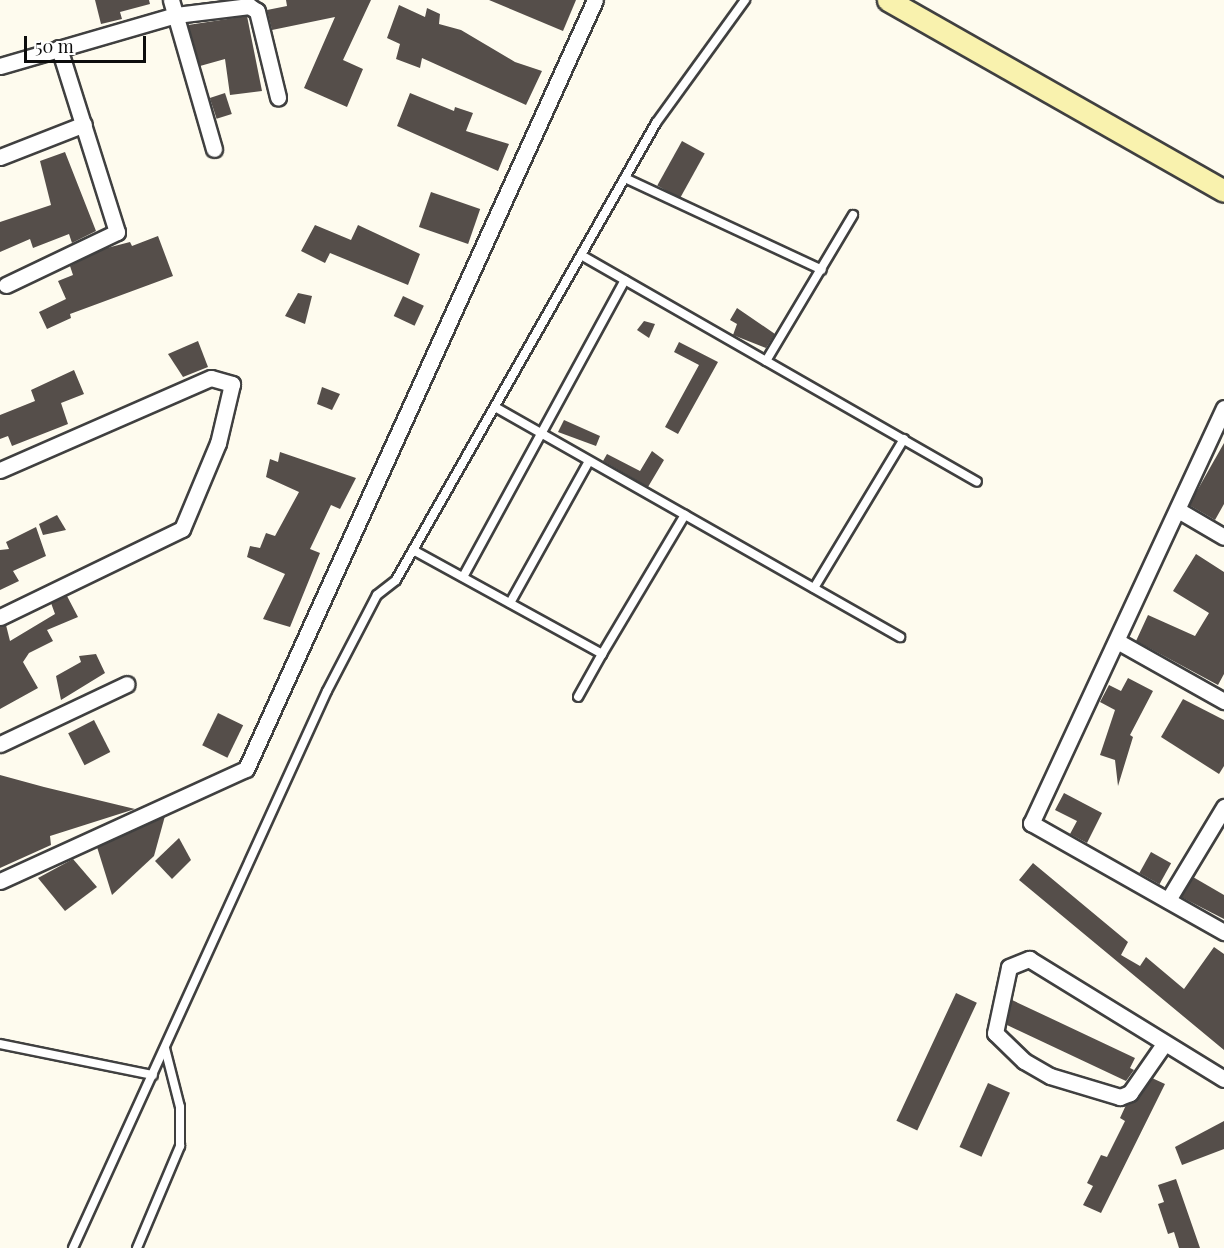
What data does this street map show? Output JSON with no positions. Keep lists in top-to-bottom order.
{
  "scale_bar": "50 m"
}
